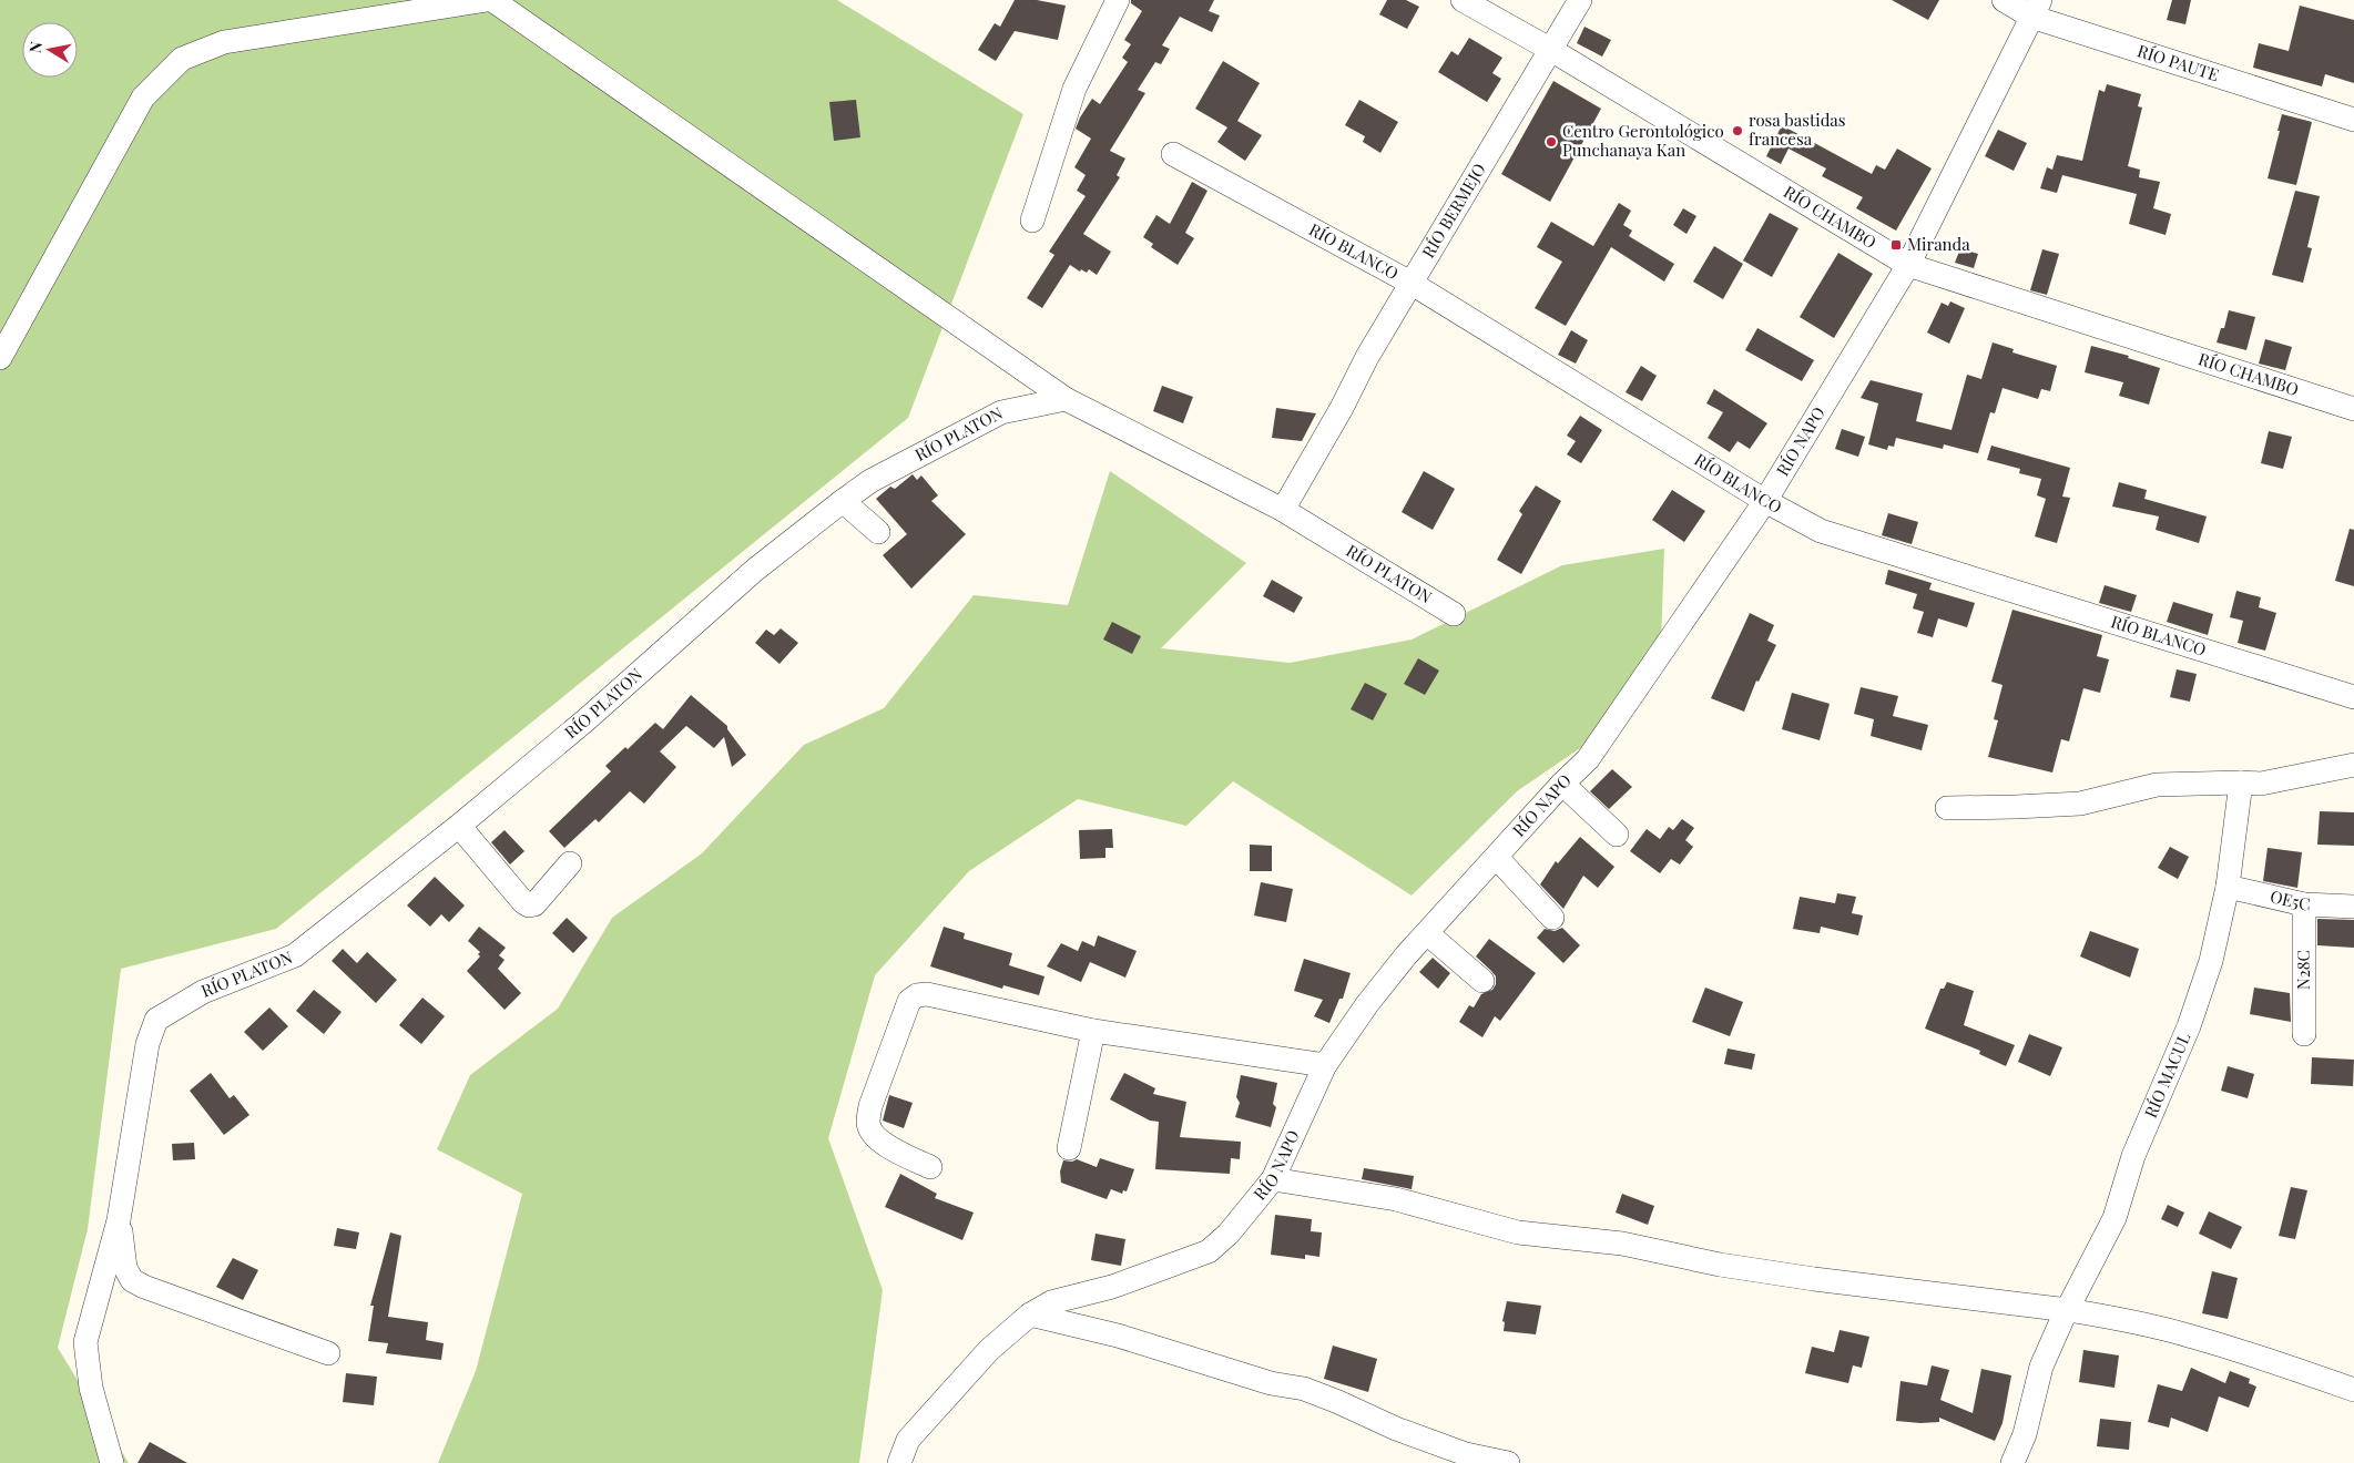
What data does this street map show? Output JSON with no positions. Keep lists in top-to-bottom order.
{
  "streets": {
    "street": [
      "RÍO PAUTE",
      "RÍO BERMEJO",
      "RÍO CHAMBO",
      "RÍO BLANCO",
      "RÍO PLATON",
      "RÍO NAPO",
      "OE5C",
      "N28C",
      "RÍO MACUL"
    ]
  },
  "crossings": [
    ["RÍO PAUTE", "RÍO NAPO"],
    ["RÍO BERMEJO", "RÍO CHAMBO"],
    ["RÍO BERMEJO", "RÍO BLANCO"],
    ["RÍO BERMEJO", "RÍO PLATON"],
    ["RÍO CHAMBO", "RÍO NAPO"],
    ["RÍO BLANCO", "RÍO NAPO"],
    ["OE5C", "N28C"],
    ["OE5C", "RÍO MACUL"]
  ],
  "places": {
    "other": ["rosa bastidas francesa", "Centro Gerontológico Punchanaya Kan"],
    "transit": ["Miranda"]
  },
  "north": "left"
}
